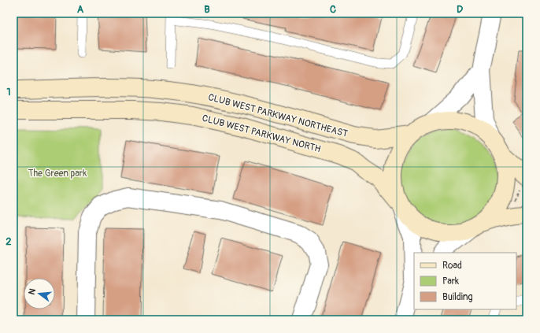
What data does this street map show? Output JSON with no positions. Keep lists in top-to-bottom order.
{
  "streets": {
    "street": ["CLUB WEST PARKWAY NORTHEAST", "CLUB WEST PARKWAY NORTH"]
  },
  "parks": ["The Green park"],
  "legend": ["Road", "Park", "Building"],
  "north": "left",
  "grid": {
    "columns": [
      "A",
      "B",
      "C",
      "D"
    ],
    "rows": ["1", "2"]
  }
}
